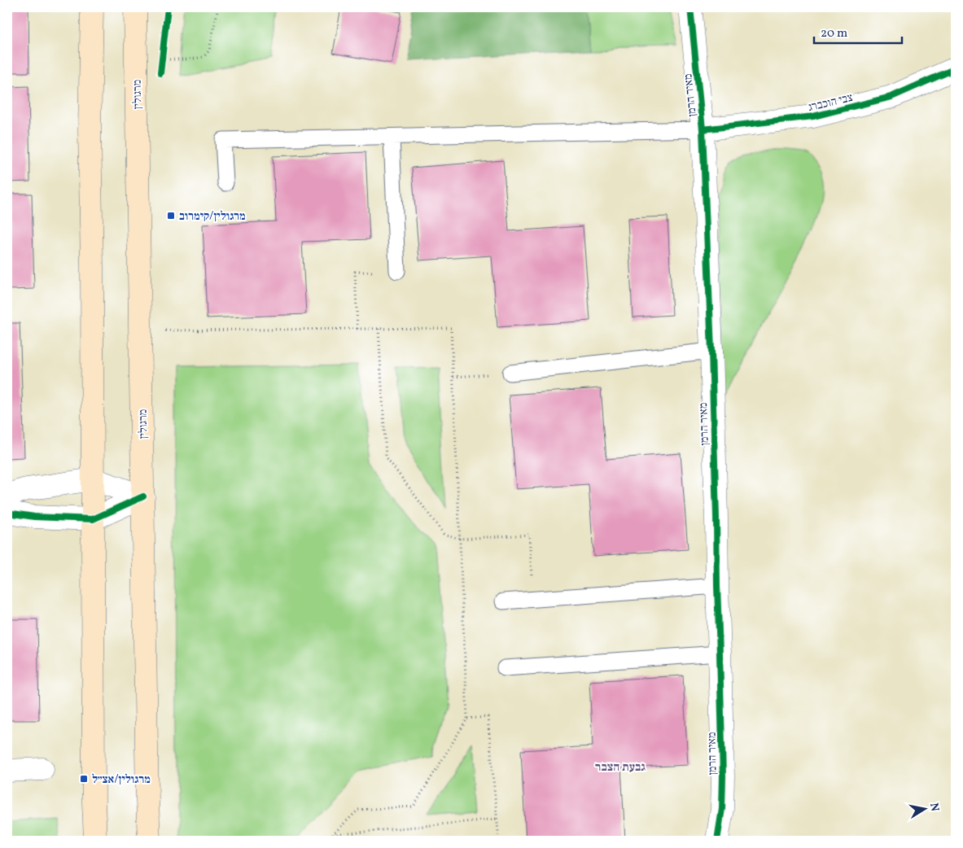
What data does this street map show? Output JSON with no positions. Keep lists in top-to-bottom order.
{
  "streets": {
    "main road": ["מרגולין"],
    "street": ["מאיר הרמן", "צבי הוכברג"]
  },
  "crossings": [
    ["מאיר הרמן", "צבי הוכברג"]
  ],
  "districts": ["גבעת הצבר"],
  "places": {
    "transit": ["מרגולין/קימרוב", "מרגולין/אצ״ל"]
  },
  "scale_bar": "20 m",
  "north": "right"
}
